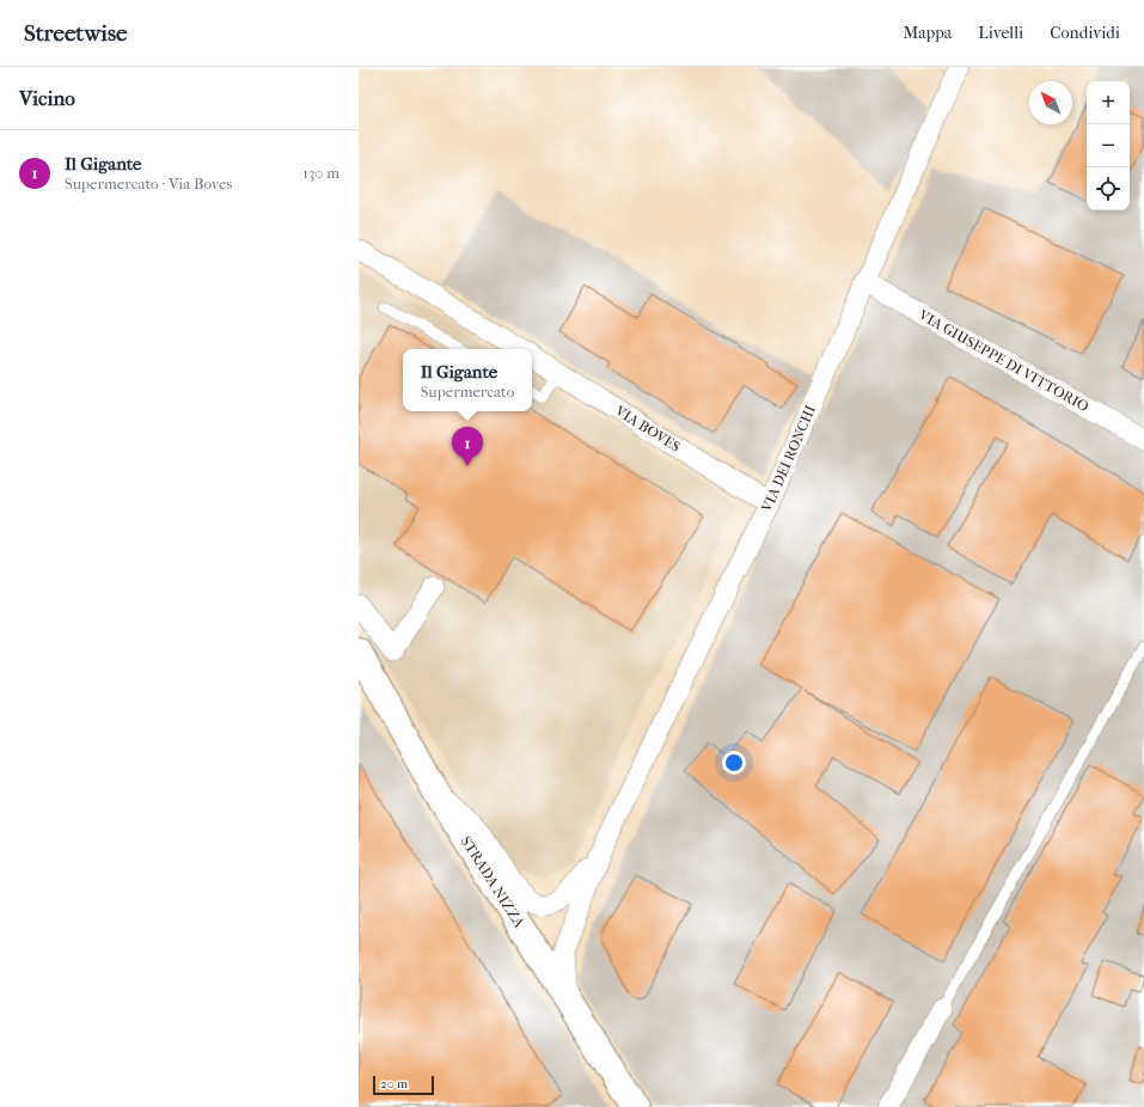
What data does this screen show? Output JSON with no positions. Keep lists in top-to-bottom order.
{
  "streets": {
    "street": [
      "VIA GIUSEPPE DI VITTORIO",
      "VIA BOVES",
      "VIA DEI RONCHI",
      "STRADA NIZZA"
    ]
  },
  "crossings": [
    ["VIA GIUSEPPE DI VITTORIO", "VIA DEI RONCHI"],
    ["VIA BOVES", "VIA DEI RONCHI"],
    ["VIA DEI RONCHI", "STRADA NIZZA"]
  ],
  "scale_bar": "20 m",
  "north": "top left",
  "page": {
    "header": "Streetwise",
    "nav": ["Mappa", "Livelli", "Condividi"],
    "heading": "Vicino",
    "map_buttons": ["+", "−"],
    "list": [
      {
        "mark": "1",
        "name": "Il Gigante",
        "note": "Supermercato · Via Boves",
        "value": "130 m"
      }
    ],
    "popup": ["Il Gigante", "Supermercato"],
    "pins": "1",
    "scale": "20 m"
  }
}
